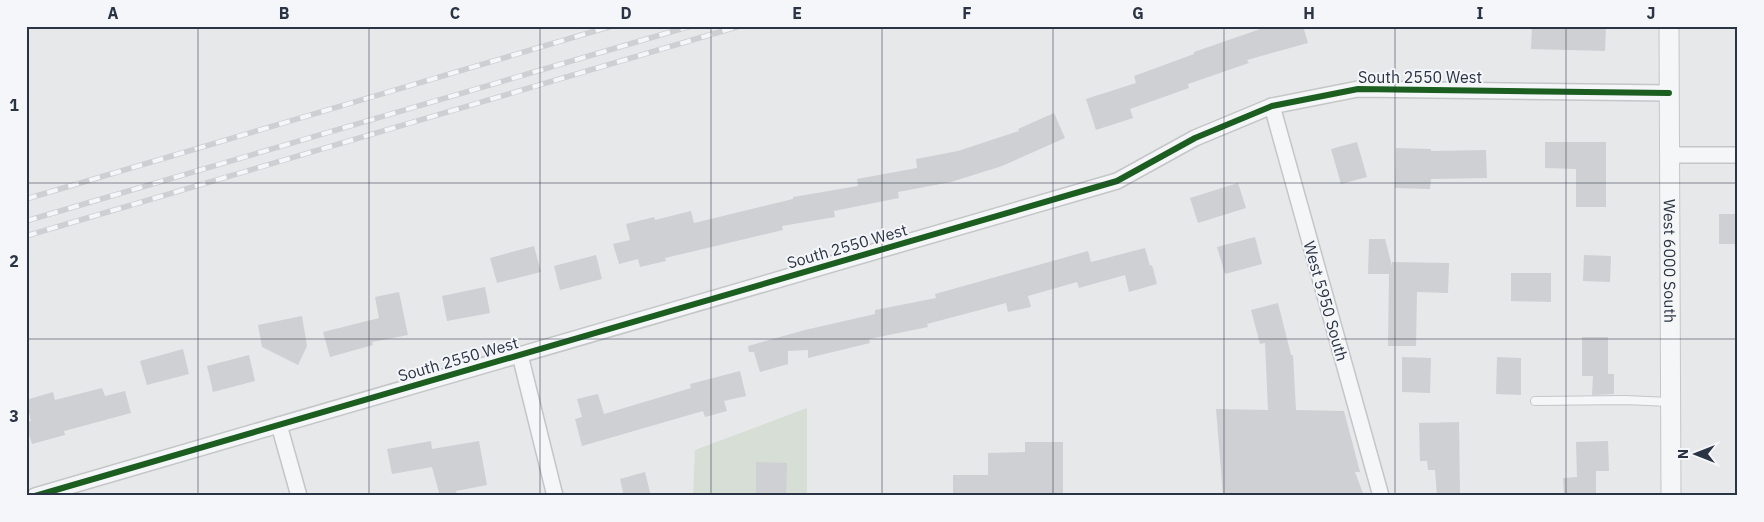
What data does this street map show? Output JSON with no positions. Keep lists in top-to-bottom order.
{
  "streets": {
    "street": ["South 2550 West", "West 6000 South", "West 5950 South"]
  },
  "crossings": [
    ["South 2550 West", "West 6000 South"],
    ["South 2550 West", "West 5950 South"]
  ],
  "north": "left",
  "grid": {
    "columns": [
      "A",
      "B",
      "C",
      "D",
      "E",
      "F",
      "G",
      "H",
      "I",
      "J"
    ],
    "rows": ["1", "2", "3"]
  }
}
